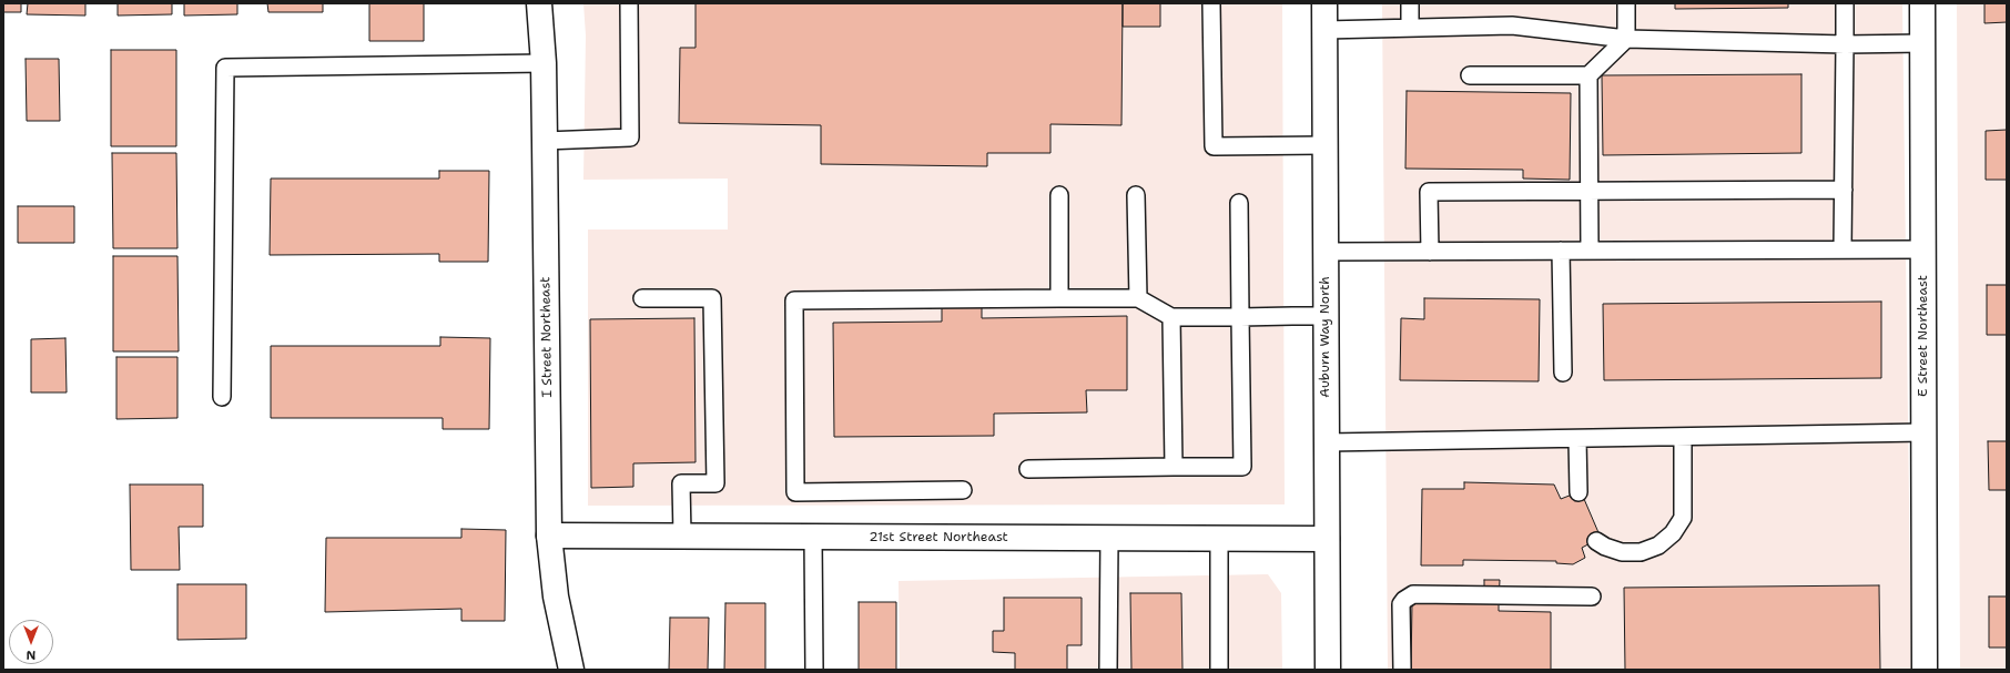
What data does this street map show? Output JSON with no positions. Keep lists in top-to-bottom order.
{
  "streets": {
    "street": [
      "E Street Northeast",
      "I Street Northeast",
      "Auburn Way North",
      "21st Street Northeast"
    ]
  },
  "crossings": [
    ["I Street Northeast", "21st Street Northeast"],
    ["Auburn Way North", "21st Street Northeast"]
  ],
  "north": "bottom"
}
